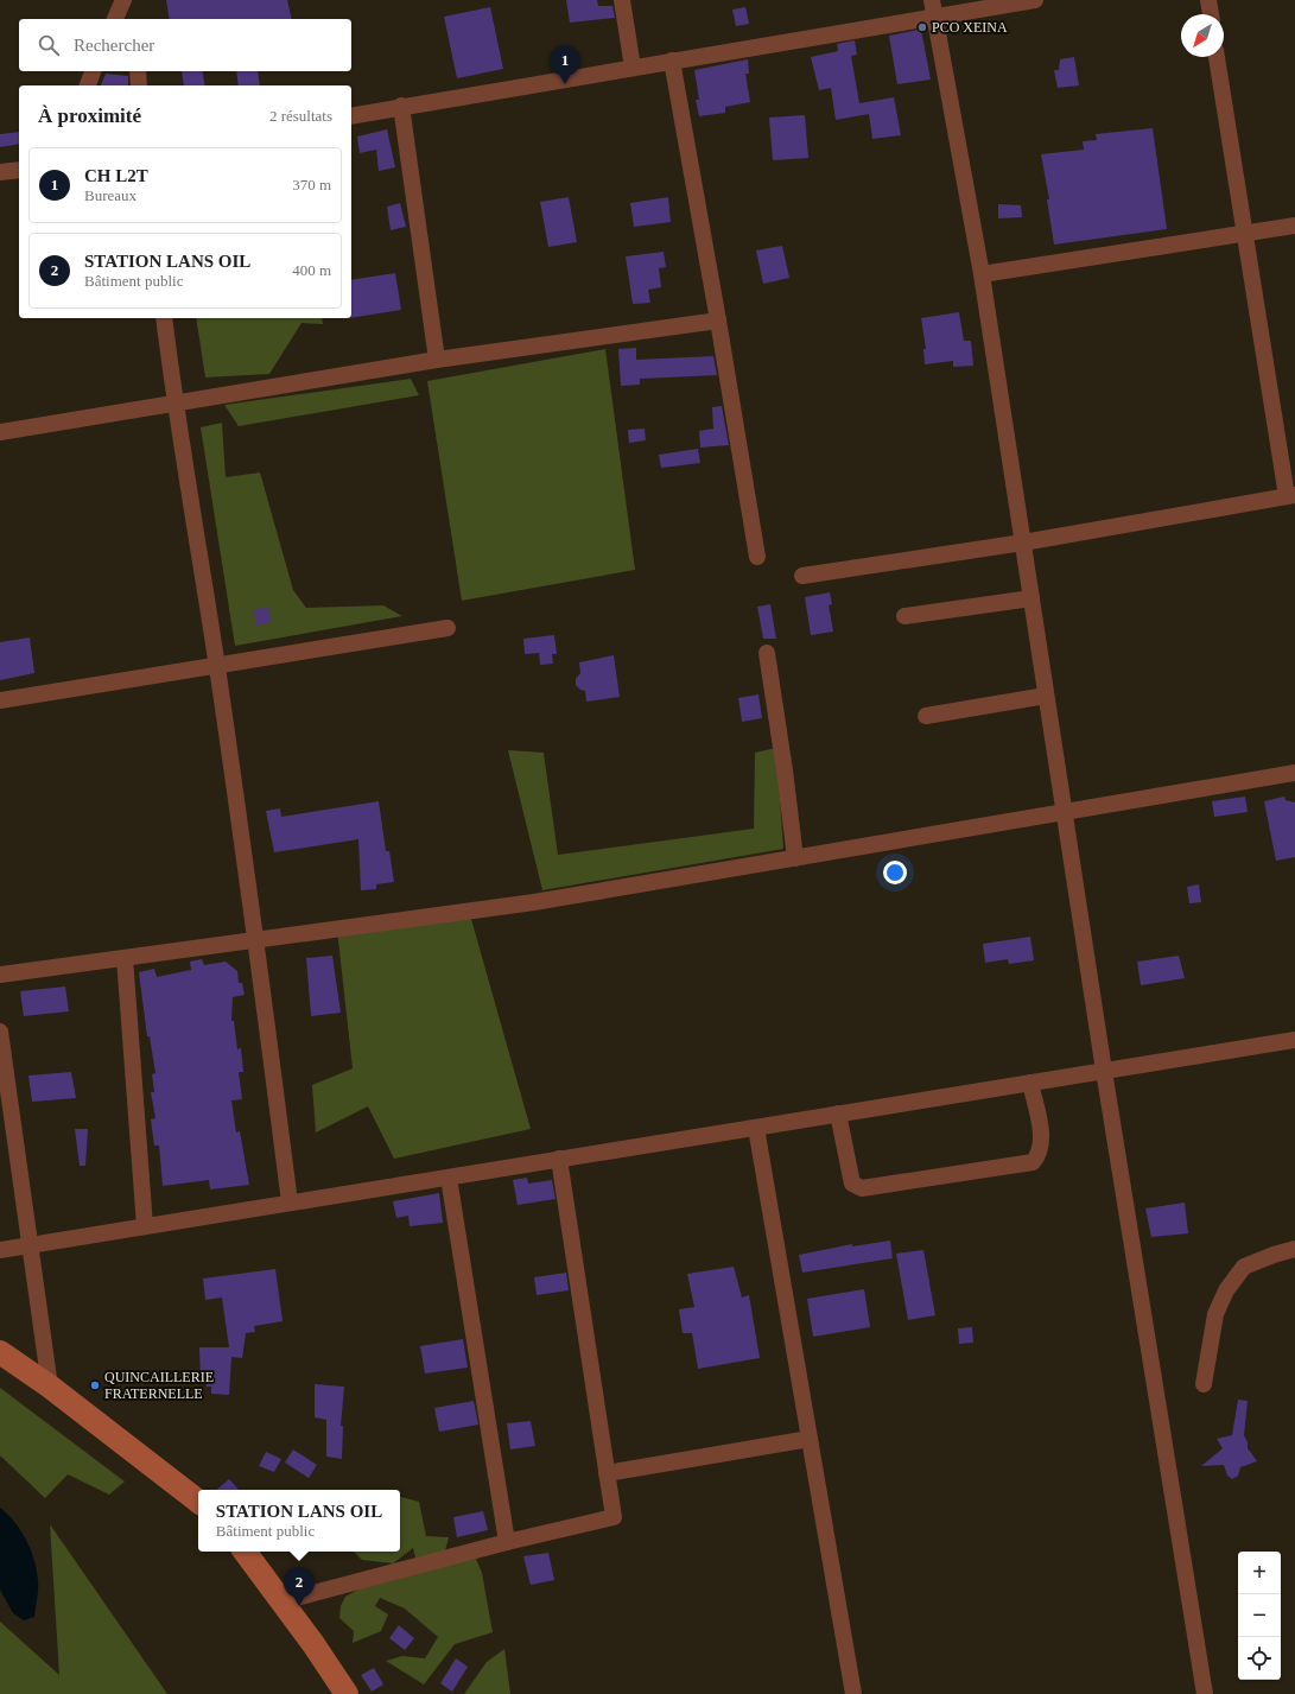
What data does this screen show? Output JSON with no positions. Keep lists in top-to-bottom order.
{
  "places": ["PCO XEINA", "QUINCAILLERIE FRATERNELLE"],
  "north": "bottom left",
  "page": {
    "search": "Rechercher",
    "pins": ["1", "2"],
    "heading": ["À proximité", "2 résultats"],
    "list": [
      {
        "mark": "1",
        "name": "CH L2T",
        "note": "Bureaux",
        "value": "370 m"
      },
      {
        "mark": "2",
        "name": "STATION LANS OIL",
        "note": "Bâtiment public",
        "value": "400 m"
      }
    ],
    "popup": ["STATION LANS OIL", "Bâtiment public"],
    "map_buttons": ["+", "−"]
  }
}
